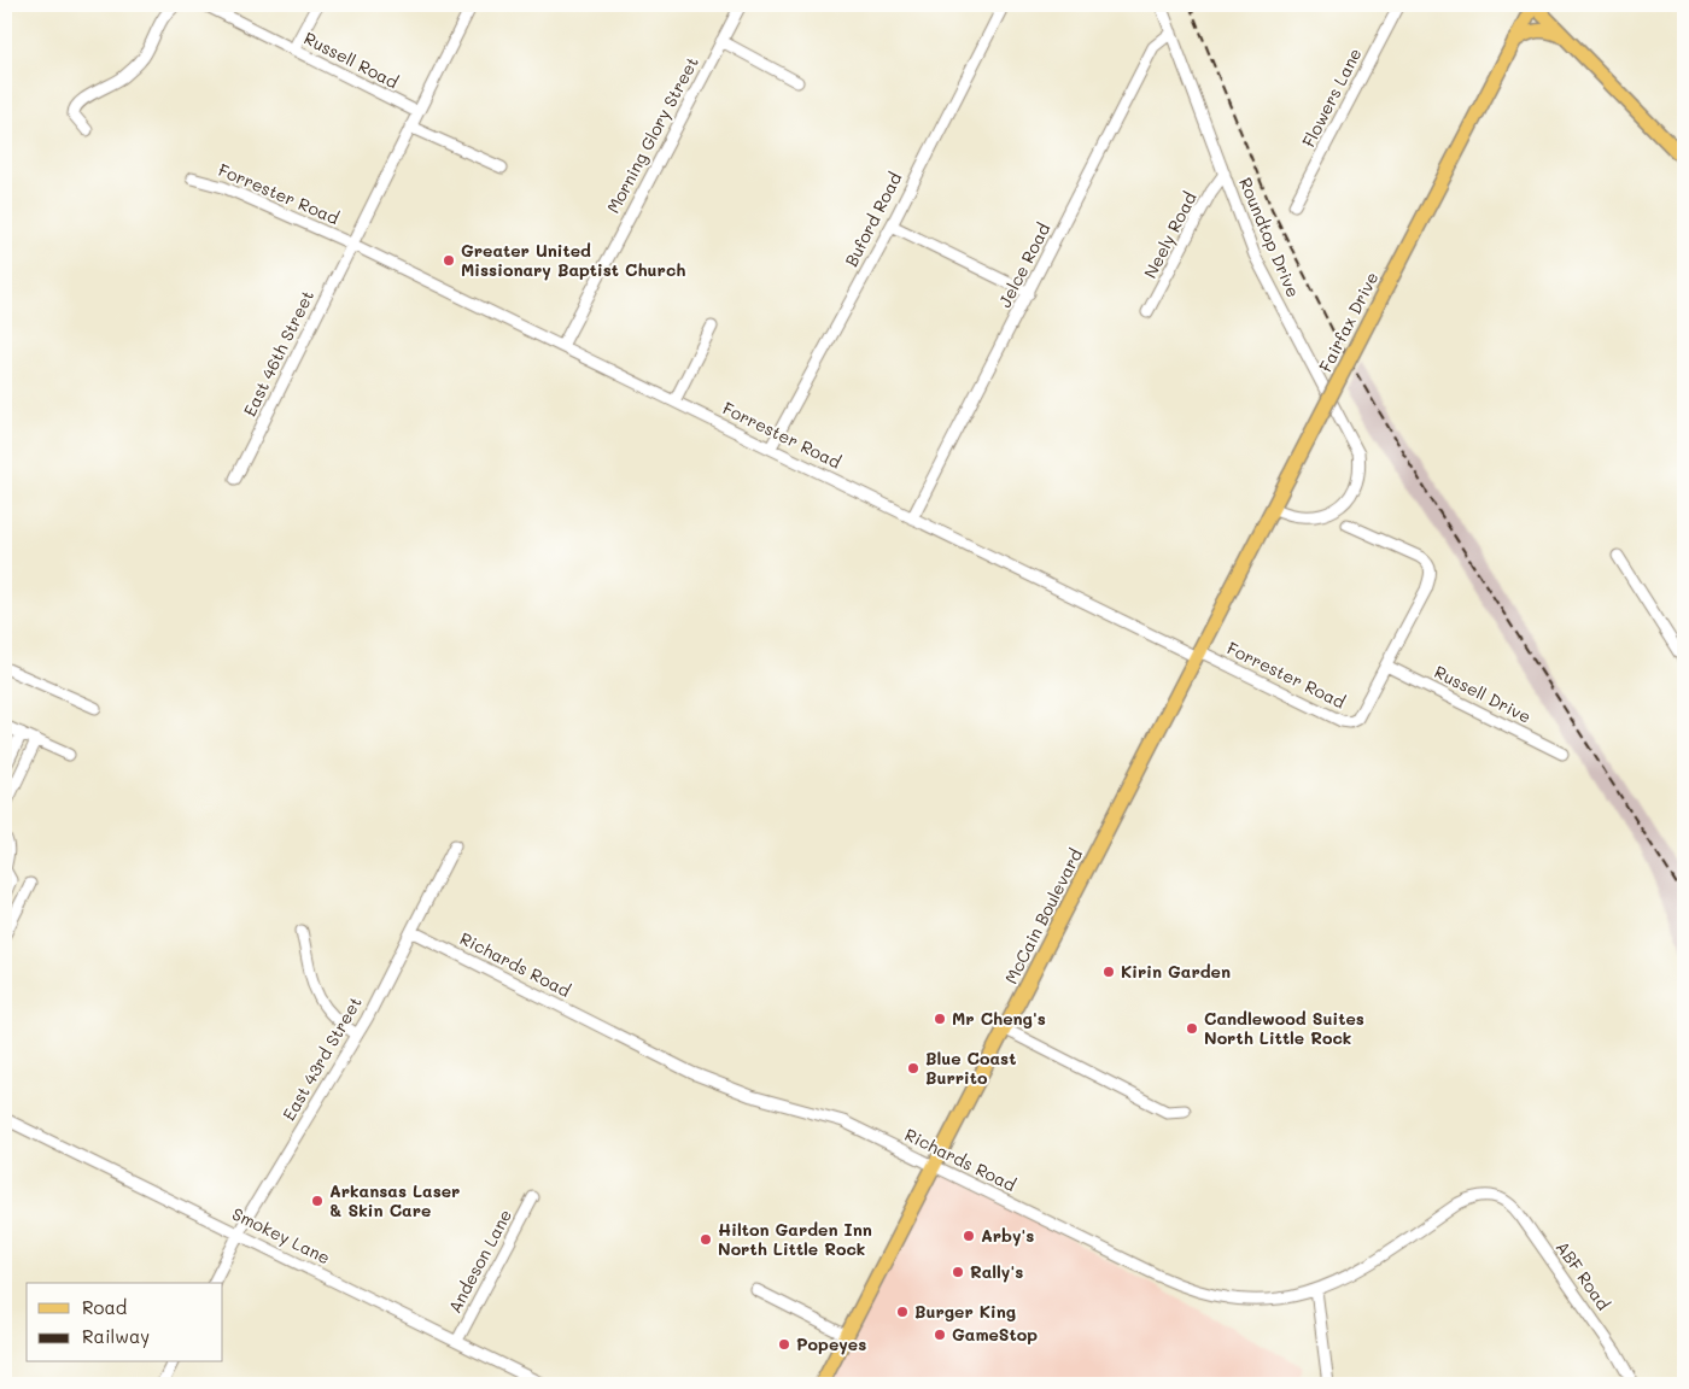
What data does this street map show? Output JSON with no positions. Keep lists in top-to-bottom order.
{
  "streets": {
    "main road": ["Fairfax Drive", "McCain Boulevard"],
    "street": [
      "Russell Road",
      "Flowers Lane",
      "Morning Glory Street",
      "Forrester Road",
      "Buford Road",
      "Neely Road",
      "Roundtop Drive",
      "Jelce Road",
      "East 46th Street",
      "Russell Drive",
      "Richards Road",
      "East 43rd Street",
      "Smokey Lane",
      "Andeson Lane",
      "ABF Road"
    ]
  },
  "crossings": [
    ["Morning Glory Street", "Forrester Road"],
    ["Forrester Road", "Buford Road"],
    ["Forrester Road", "Jelce Road"],
    ["Forrester Road", "Fairfax Drive"],
    ["Forrester Road", "East 46th Street"],
    ["Forrester Road", "Russell Drive"],
    ["Forrester Road", "McCain Boulevard"],
    ["Neely Road", "Roundtop Drive"],
    ["Roundtop Drive", "Jelce Road"],
    ["Roundtop Drive", "Fairfax Drive"],
    ["Fairfax Drive", "McCain Boulevard"],
    ["McCain Boulevard", "Richards Road"],
    ["Richards Road", "East 43rd Street"],
    ["Richards Road", "ABF Road"],
    ["East 43rd Street", "Smokey Lane"],
    ["Smokey Lane", "Andeson Lane"]
  ],
  "places": [
    "Greater United Missionary Baptist Church",
    "Kirin Garden",
    "Mr Cheng's",
    "Candlewood Suites North Little Rock",
    "Blue Coast Burrito",
    "Arkansas Laser & Skin Care",
    "Arby's",
    "Hilton Garden Inn North Little Rock",
    "Rally's",
    "Burger King",
    "GameStop",
    "Popeyes"
  ],
  "legend": ["Road", "Railway"]
}
